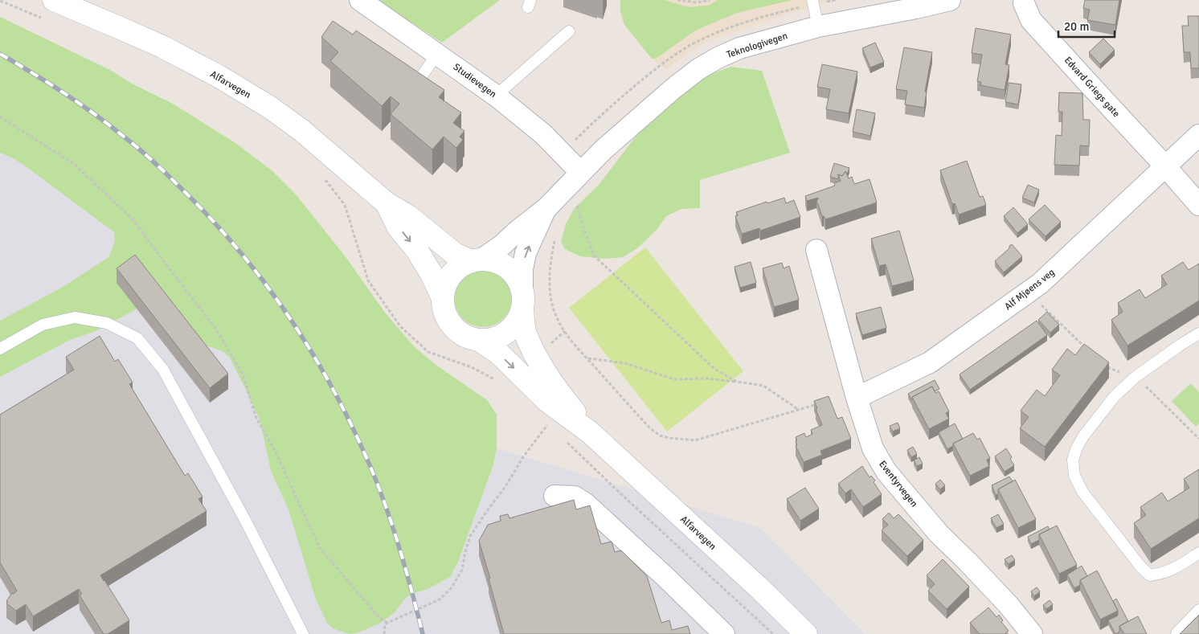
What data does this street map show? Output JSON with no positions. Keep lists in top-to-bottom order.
{
  "streets": {
    "main road": ["Alfarvegen"],
    "street": [
      "Teknologivegen",
      "Studievegen",
      "Edvard Griegs gate",
      "Alf Mjøens veg",
      "Eventyrvegen"
    ]
  },
  "crossings": [
    ["Teknologivegen", "Studievegen"],
    ["Teknologivegen", "Alfarvegen"],
    ["Edvard Griegs gate", "Alf Mjøens veg"],
    ["Alf Mjøens veg", "Eventyrvegen"]
  ],
  "scale_bar": "20 m"
}
